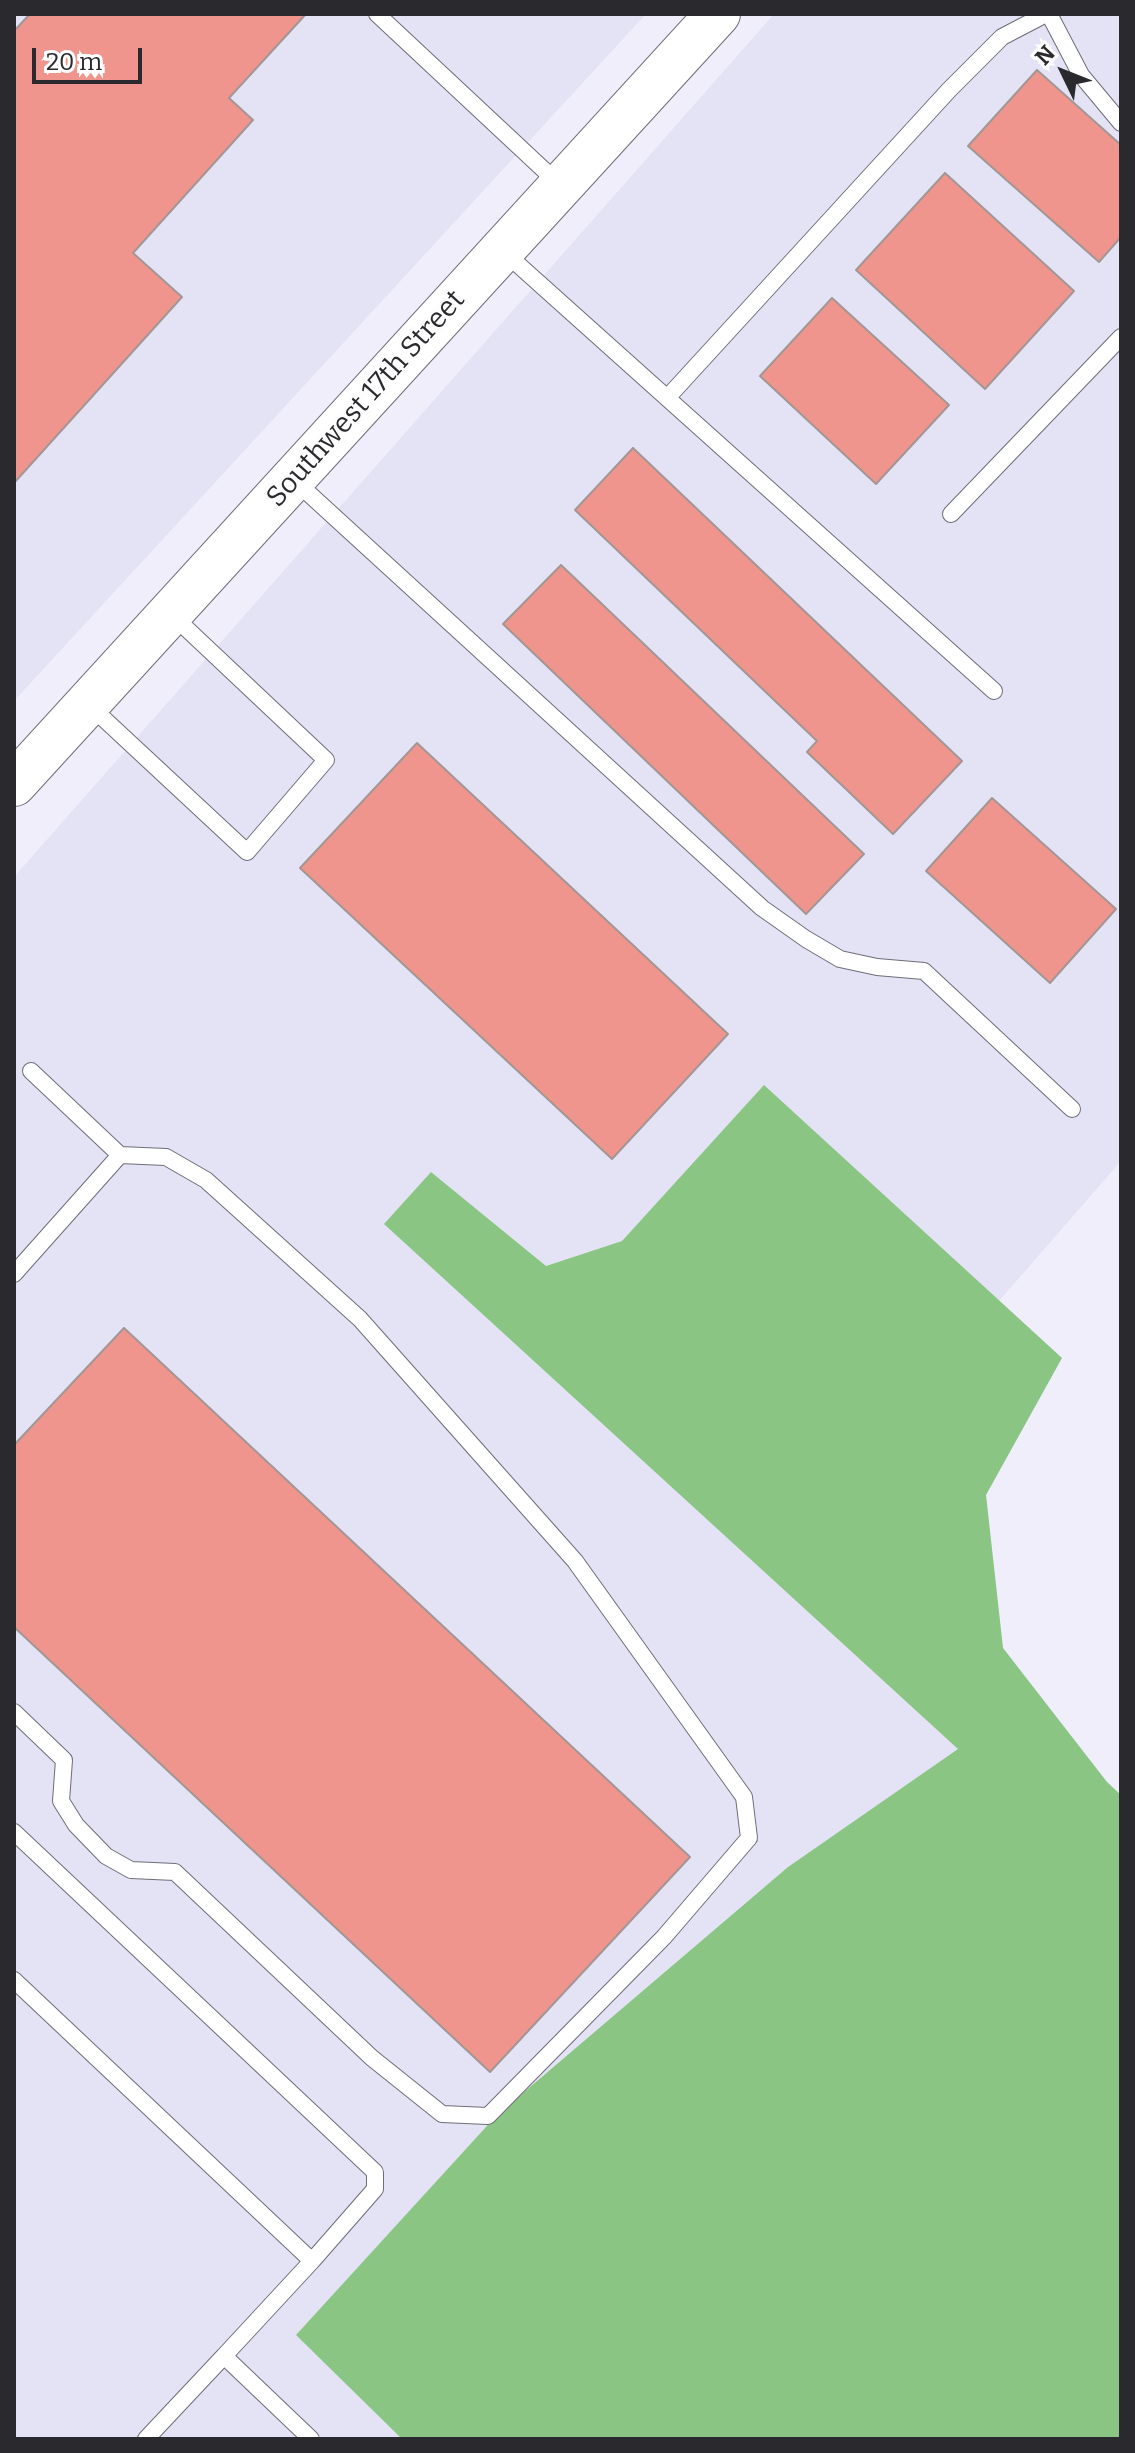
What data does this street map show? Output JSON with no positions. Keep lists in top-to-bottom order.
{
  "streets": {
    "main road": ["Southwest 17th Street"]
  },
  "scale_bar": "20 m",
  "north": "top left"
}
